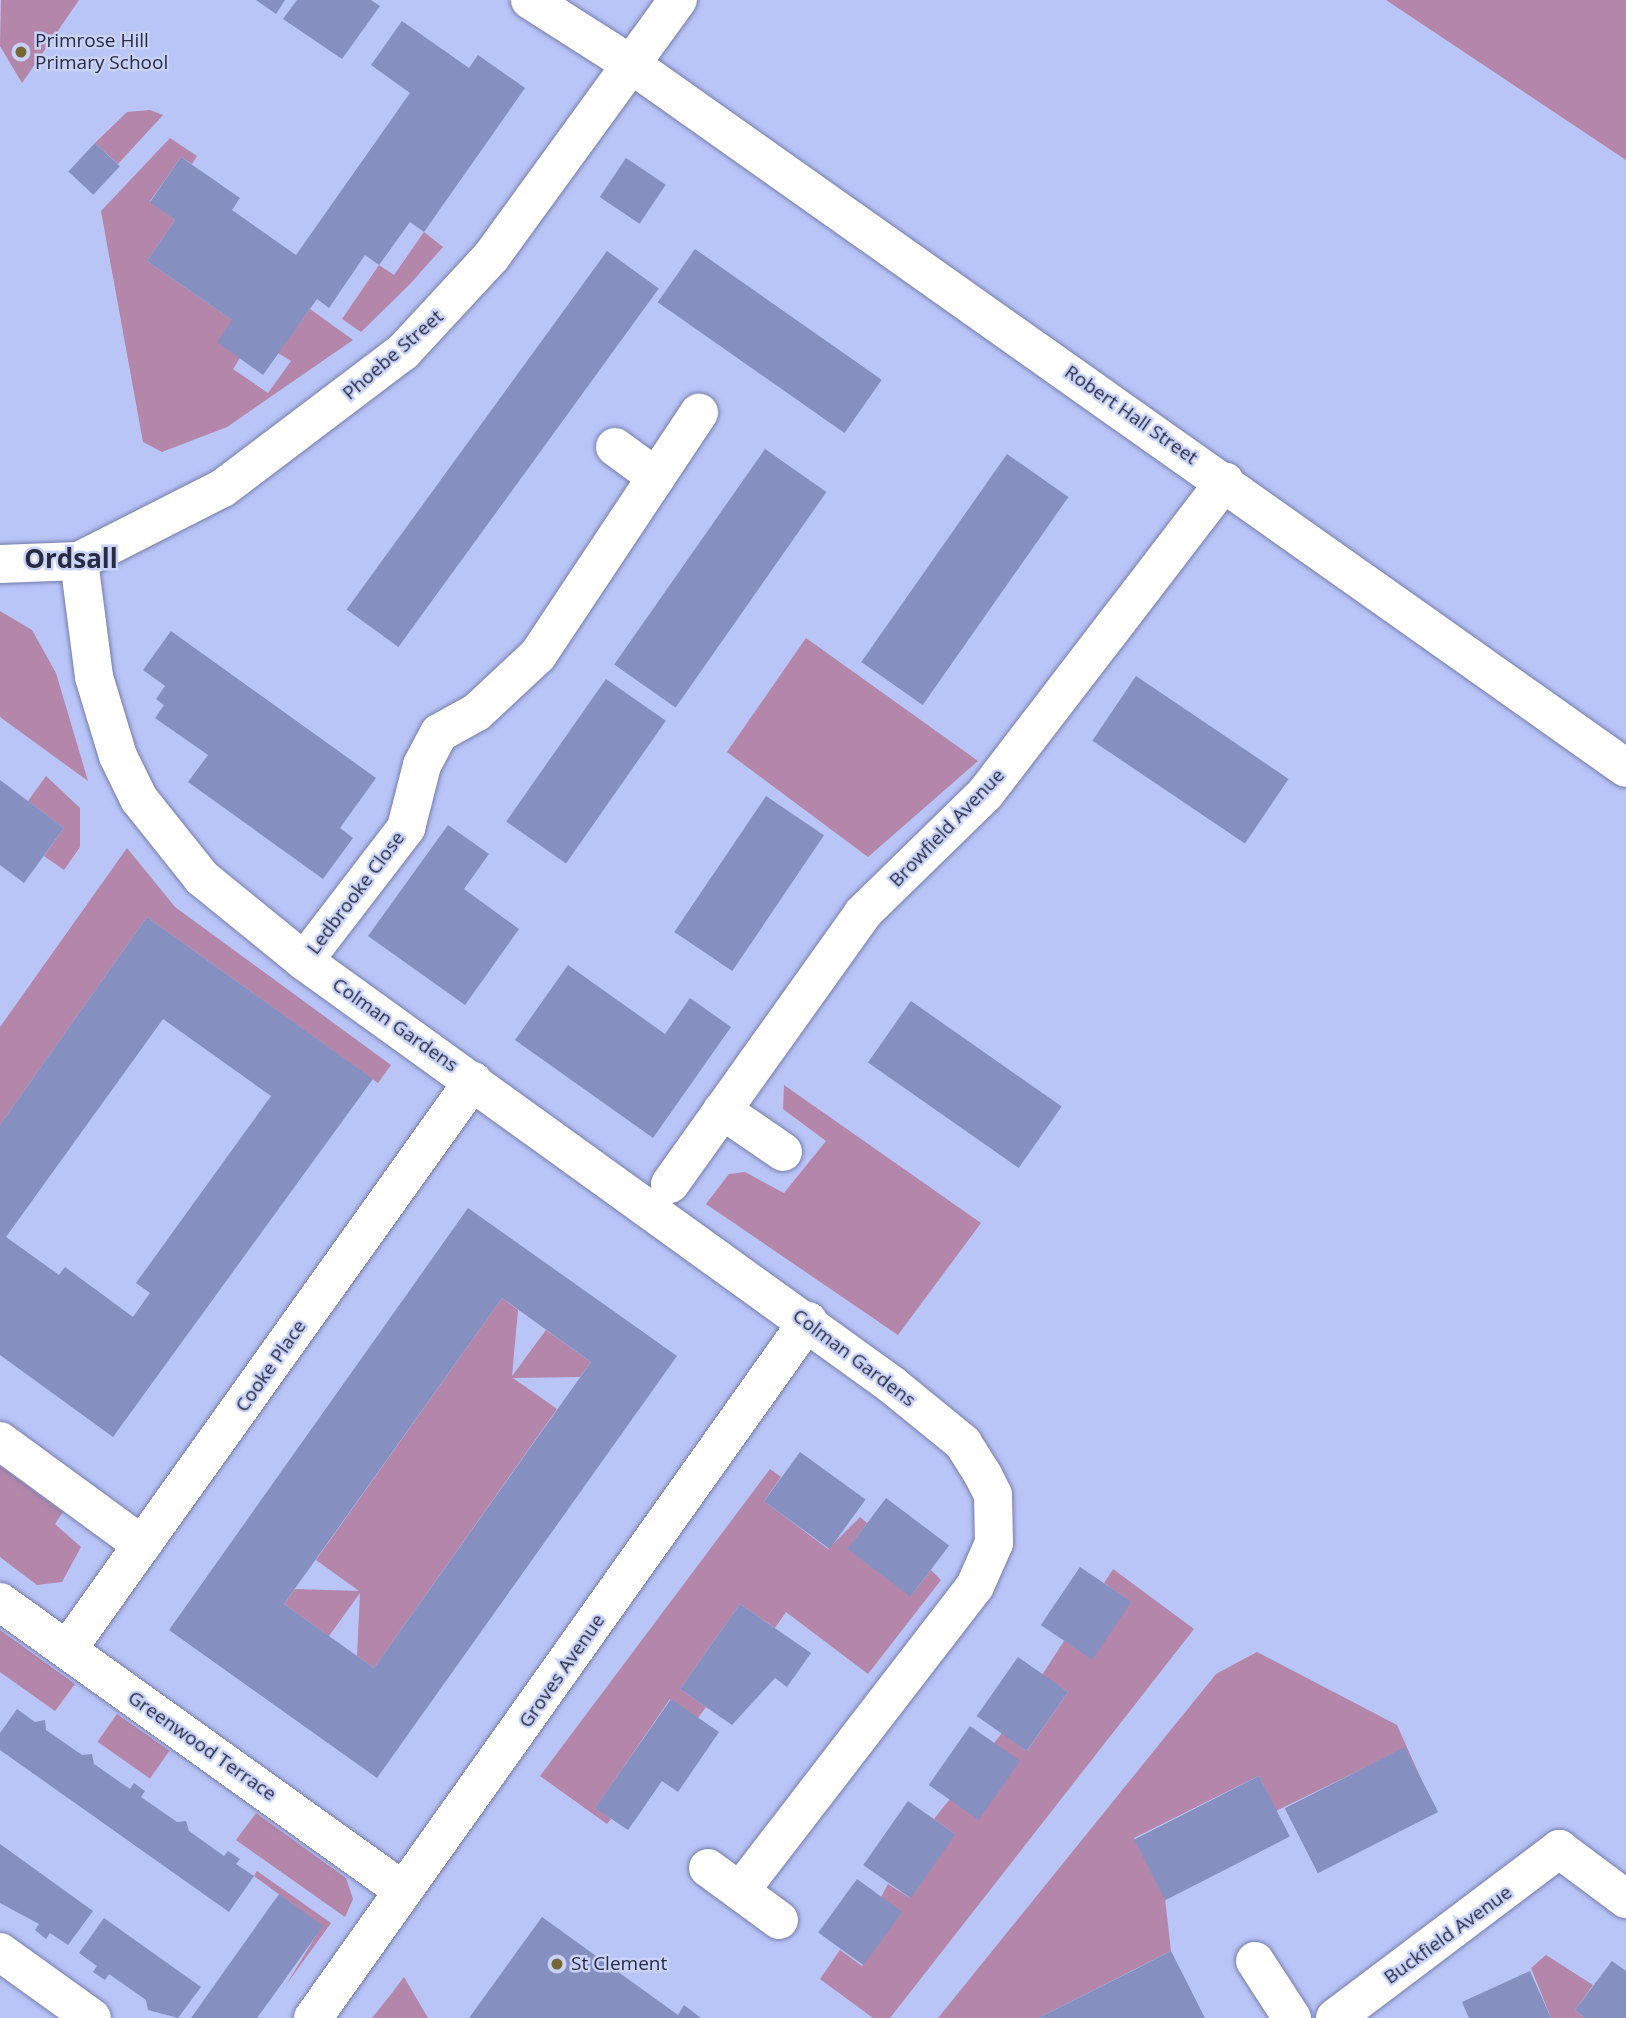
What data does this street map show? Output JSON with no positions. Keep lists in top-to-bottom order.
{
  "streets": {
    "street": [
      "Phoebe Street",
      "Robert Hall Street",
      "Browfield Avenue",
      "Ledbrooke Close",
      "Colman Gardens",
      "Cooke Place",
      "Groves Avenue",
      "Greenwood Terrace",
      "Buckfield Avenue"
    ]
  },
  "crossings": [
    ["Phoebe Street", "Robert Hall Street"],
    ["Phoebe Street", "Ledbrooke Close"],
    ["Robert Hall Street", "Browfield Avenue"],
    ["Ledbrooke Close", "Colman Gardens"],
    ["Colman Gardens", "Cooke Place"],
    ["Colman Gardens", "Groves Avenue"],
    ["Cooke Place", "Greenwood Terrace"],
    ["Groves Avenue", "Greenwood Terrace"]
  ],
  "districts": ["Ordsall"],
  "places": ["Primrose Hill Primary School", "St Clement"]
}
